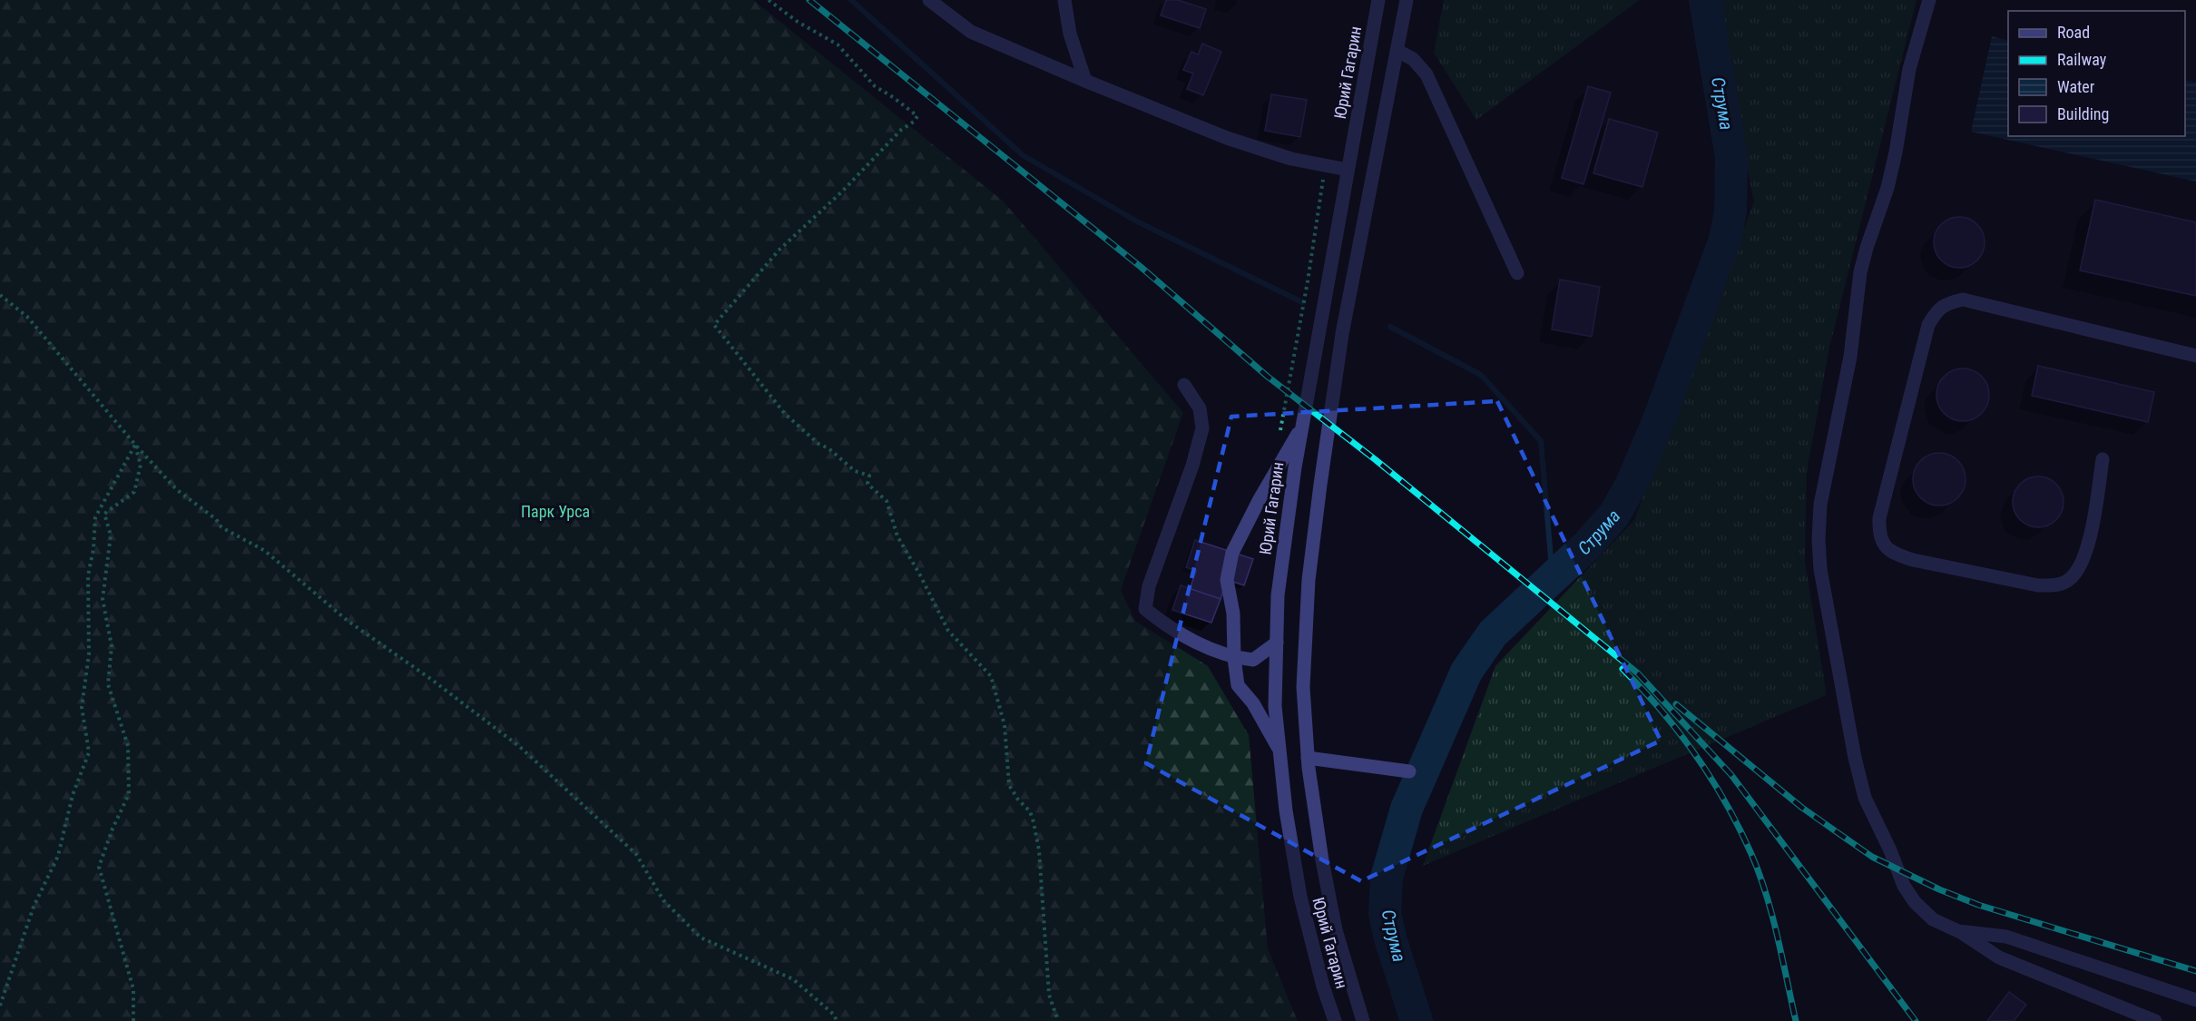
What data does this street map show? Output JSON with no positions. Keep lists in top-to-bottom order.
{
  "streets": {
    "street": ["Юрий Гагарин"]
  },
  "water": ["Струма"],
  "parks": ["Парк Урса"],
  "legend": [
    "Road",
    "Railway",
    "Water",
    "Building"
  ]
}
